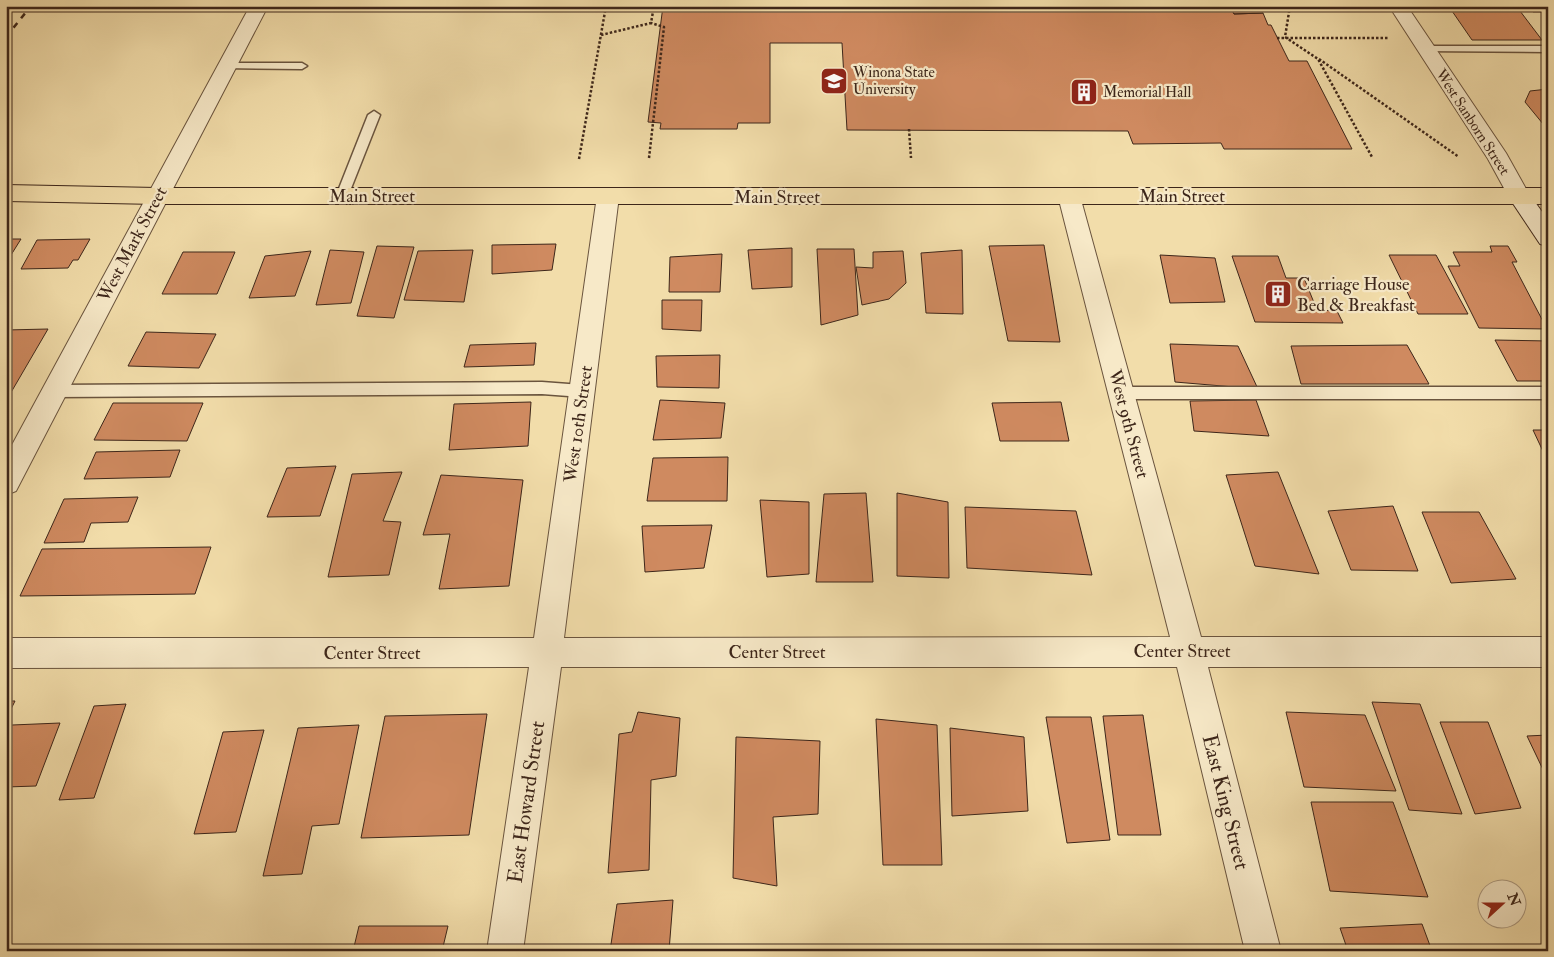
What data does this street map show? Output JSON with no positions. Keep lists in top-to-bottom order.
{
  "streets": {
    "main road": ["Main Street"],
    "street": [
      "West Sanborn Street",
      "West Mark Street",
      "West 10th Street",
      "West 9th Street",
      "Center Street",
      "East Howard Street",
      "East King Street"
    ]
  },
  "crossings": [
    ["West Sanborn Street", "Main Street"],
    ["Main Street", "West Mark Street"],
    ["Main Street", "West 10th Street"],
    ["Main Street", "West 9th Street"],
    ["West 10th Street", "Center Street"],
    ["West 10th Street", "East Howard Street"],
    ["West 9th Street", "Center Street"],
    ["West 9th Street", "East King Street"],
    ["Center Street", "East Howard Street"],
    ["Center Street", "East King Street"]
  ],
  "places": {
    "school or university": ["Winona State University"],
    "building": ["Memorial Hall", "Carriage House Bed & Breakfast"]
  },
  "north": "right"
}
